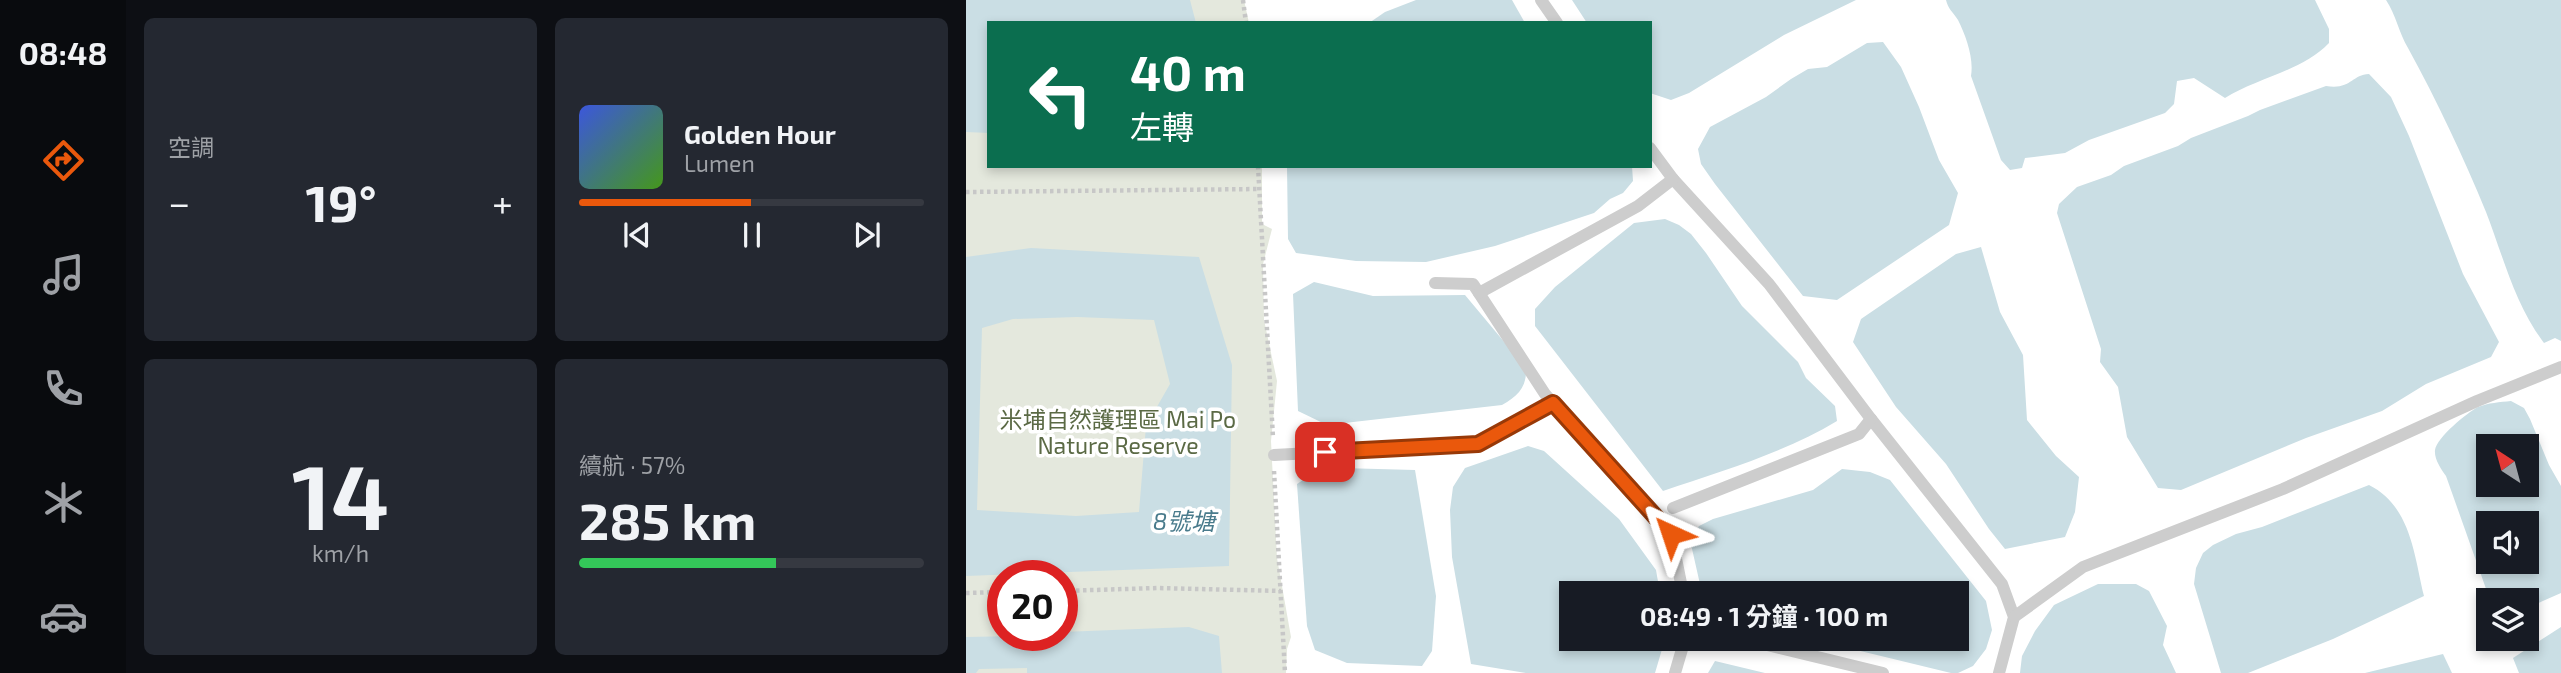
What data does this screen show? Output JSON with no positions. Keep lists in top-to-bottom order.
{
  "water": ["8號塘"],
  "parks": ["米埔自然護理區 Mai Po Nature Reserve"],
  "north": "top left",
  "page": {
    "tabs": "08:48",
    "tile": [
      "空調",
      ["14", "km/h"],
      ["續航 · 57%", "285 km"]
    ],
    "turn": ["40 m", "左轉"],
    "song": ["Golden Hour", "Lumen"],
    "heat": ["−", "19°", "+"],
    "limit": "20",
    "trip": "08:49 · 1 分鐘 · 100 m"
  }
}
